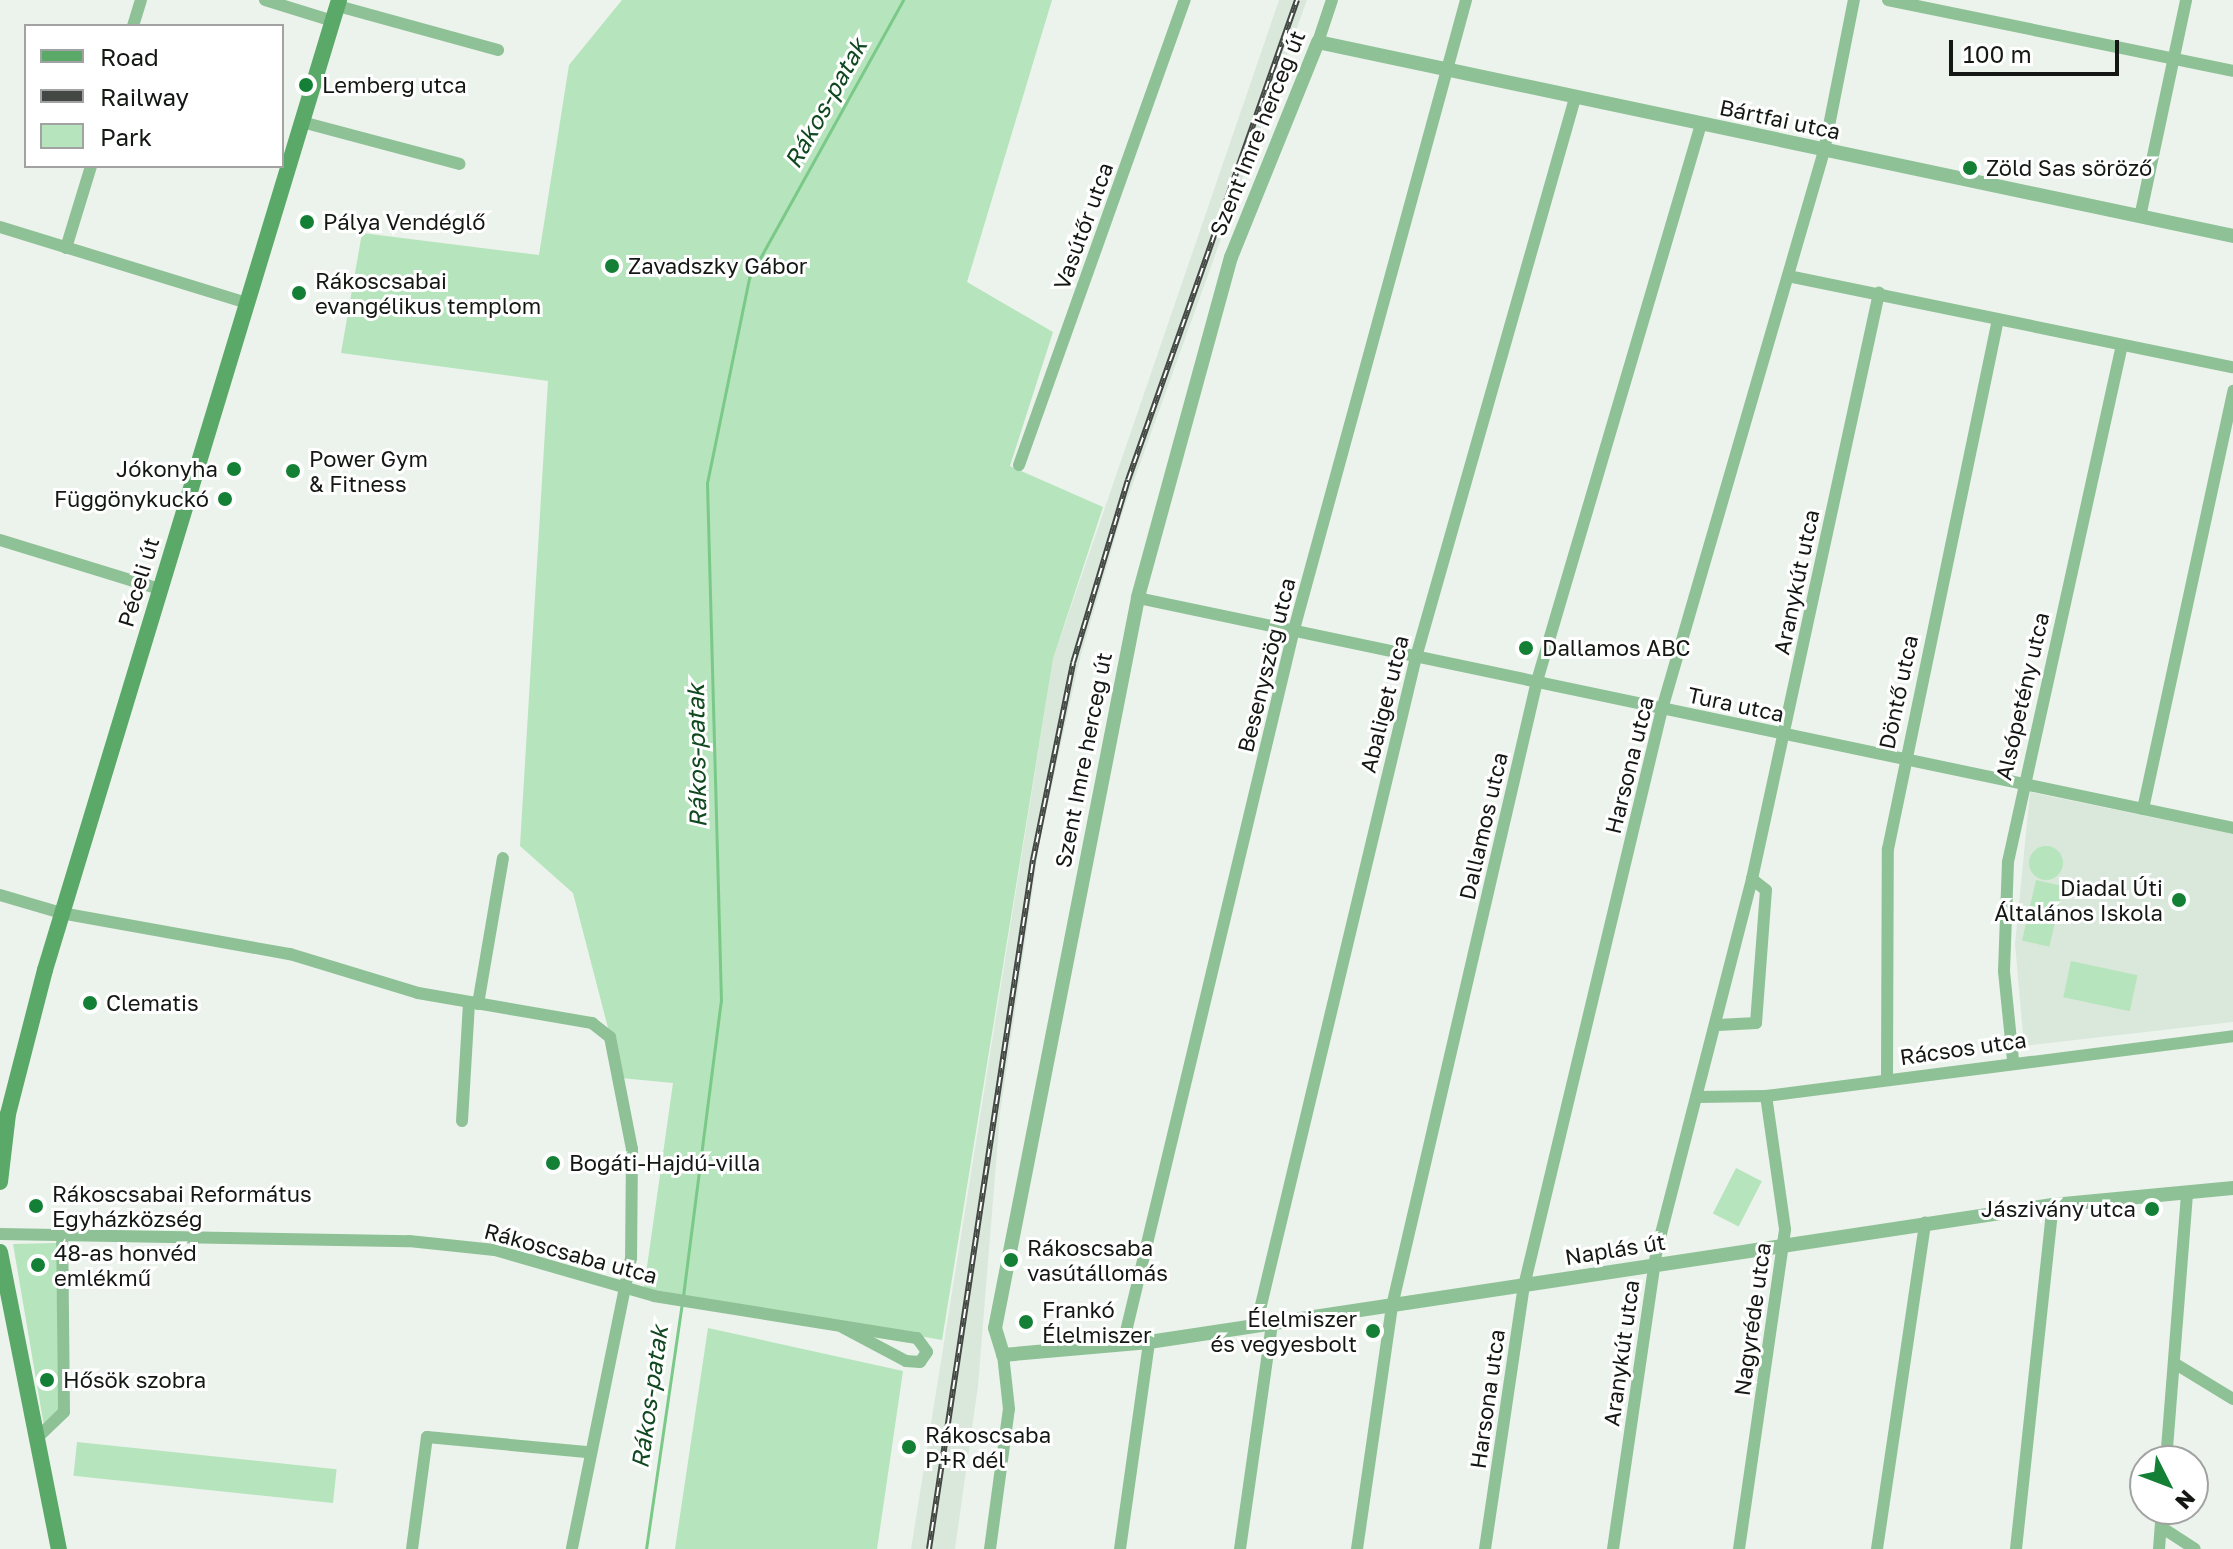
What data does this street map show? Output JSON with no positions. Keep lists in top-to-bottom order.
{
  "streets": {
    "main road": ["Péceli út"],
    "street": [
      "Bártfai utca",
      "Szent Imre herceg út",
      "Vasútőr utca",
      "Aranykút utca",
      "Besenyszög utca",
      "Döntő utca",
      "Alsópetény utca",
      "Abaliget utca",
      "Tura utca",
      "Harsona utca",
      "Dallamos utca",
      "Rácsos utca",
      "Naplás út",
      "Rákoscsaba utca",
      "Nagyréde utca"
    ]
  },
  "crossings": [
    ["Bártfai utca", "Szent Imre herceg út"],
    ["Bártfai utca", "Besenyszög utca"],
    ["Bártfai utca", "Abaliget utca"],
    ["Bártfai utca", "Harsona utca"],
    ["Bártfai utca", "Dallamos utca"],
    ["Szent Imre herceg út", "Tura utca"],
    ["Szent Imre herceg út", "Naplás út"],
    ["Aranykút utca", "Tura utca"],
    ["Aranykút utca", "Rácsos utca"],
    ["Aranykút utca", "Naplás út"],
    ["Besenyszög utca", "Tura utca"],
    ["Besenyszög utca", "Naplás út"],
    ["Döntő utca", "Tura utca"],
    ["Döntő utca", "Rácsos utca"],
    ["Alsópetény utca", "Tura utca"],
    ["Alsópetény utca", "Rácsos utca"],
    ["Abaliget utca", "Tura utca"],
    ["Abaliget utca", "Naplás út"],
    ["Tura utca", "Harsona utca"],
    ["Tura utca", "Dallamos utca"],
    ["Harsona utca", "Naplás út"],
    ["Dallamos utca", "Naplás út"],
    ["Rácsos utca", "Nagyréde utca"],
    ["Naplás út", "Nagyréde utca"]
  ],
  "water": ["Rákos-patak"],
  "places": [
    "Lemberg utca",
    "Zöld Sas söröző",
    "Pálya Vendéglő",
    "Zavadszky Gábor",
    "Rákoscsabai evangélikus templom",
    "Jókonyha",
    "Power Gym & Fitness",
    "Függönykuckó",
    "Dallamos ABC",
    "Diadal Úti Általános Iskola",
    "Clematis",
    "Bogáti-Hajdú-villa",
    "Rákoscsabai Református Egyházközség",
    "Jászivány utca",
    "Rákoscsaba vasútállomás",
    "48-as honvéd emlékmű",
    "Frankó Élelmiszer",
    "Élelmiszer és vegyesbolt",
    "Hősök szobra",
    "Rákoscsaba P+R dél"
  ],
  "legend": ["Road", "Railway", "Park"],
  "scale_bar": "100 m",
  "north": "bottom right"
}
